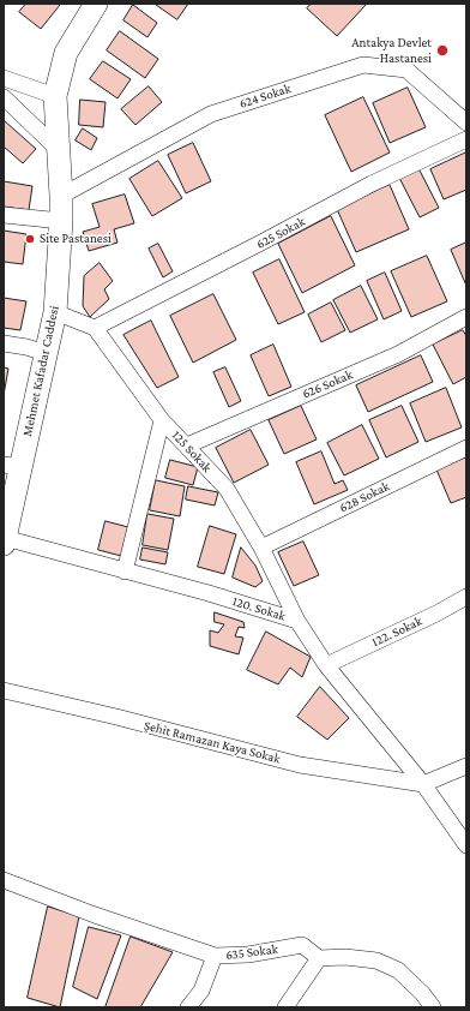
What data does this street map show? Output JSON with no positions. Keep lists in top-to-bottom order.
{
  "streets": {
    "main road": ["Mehmet Kafadar Caddesi"],
    "street": [
      "624 Sokak",
      "625 Sokak",
      "626 Sokak",
      "125 Sokak",
      "628 Sokak",
      "120. Sokak",
      "122. Sokak",
      "Şehit Ramazan Kaya Sokak",
      "635 Sokak"
    ]
  },
  "crossings": [
    ["624 Sokak", "Mehmet Kafadar Caddesi"],
    ["625 Sokak", "125 Sokak"],
    ["Mehmet Kafadar Caddesi", "120. Sokak"],
    ["626 Sokak", "125 Sokak"],
    ["125 Sokak", "628 Sokak"],
    ["125 Sokak", "120. Sokak"],
    ["120. Sokak", "122. Sokak"],
    ["120. Sokak", "Şehit Ramazan Kaya Sokak"]
  ],
  "places": ["Antakya Devlet Hastanesi", "Site Pastanesi"]
}
